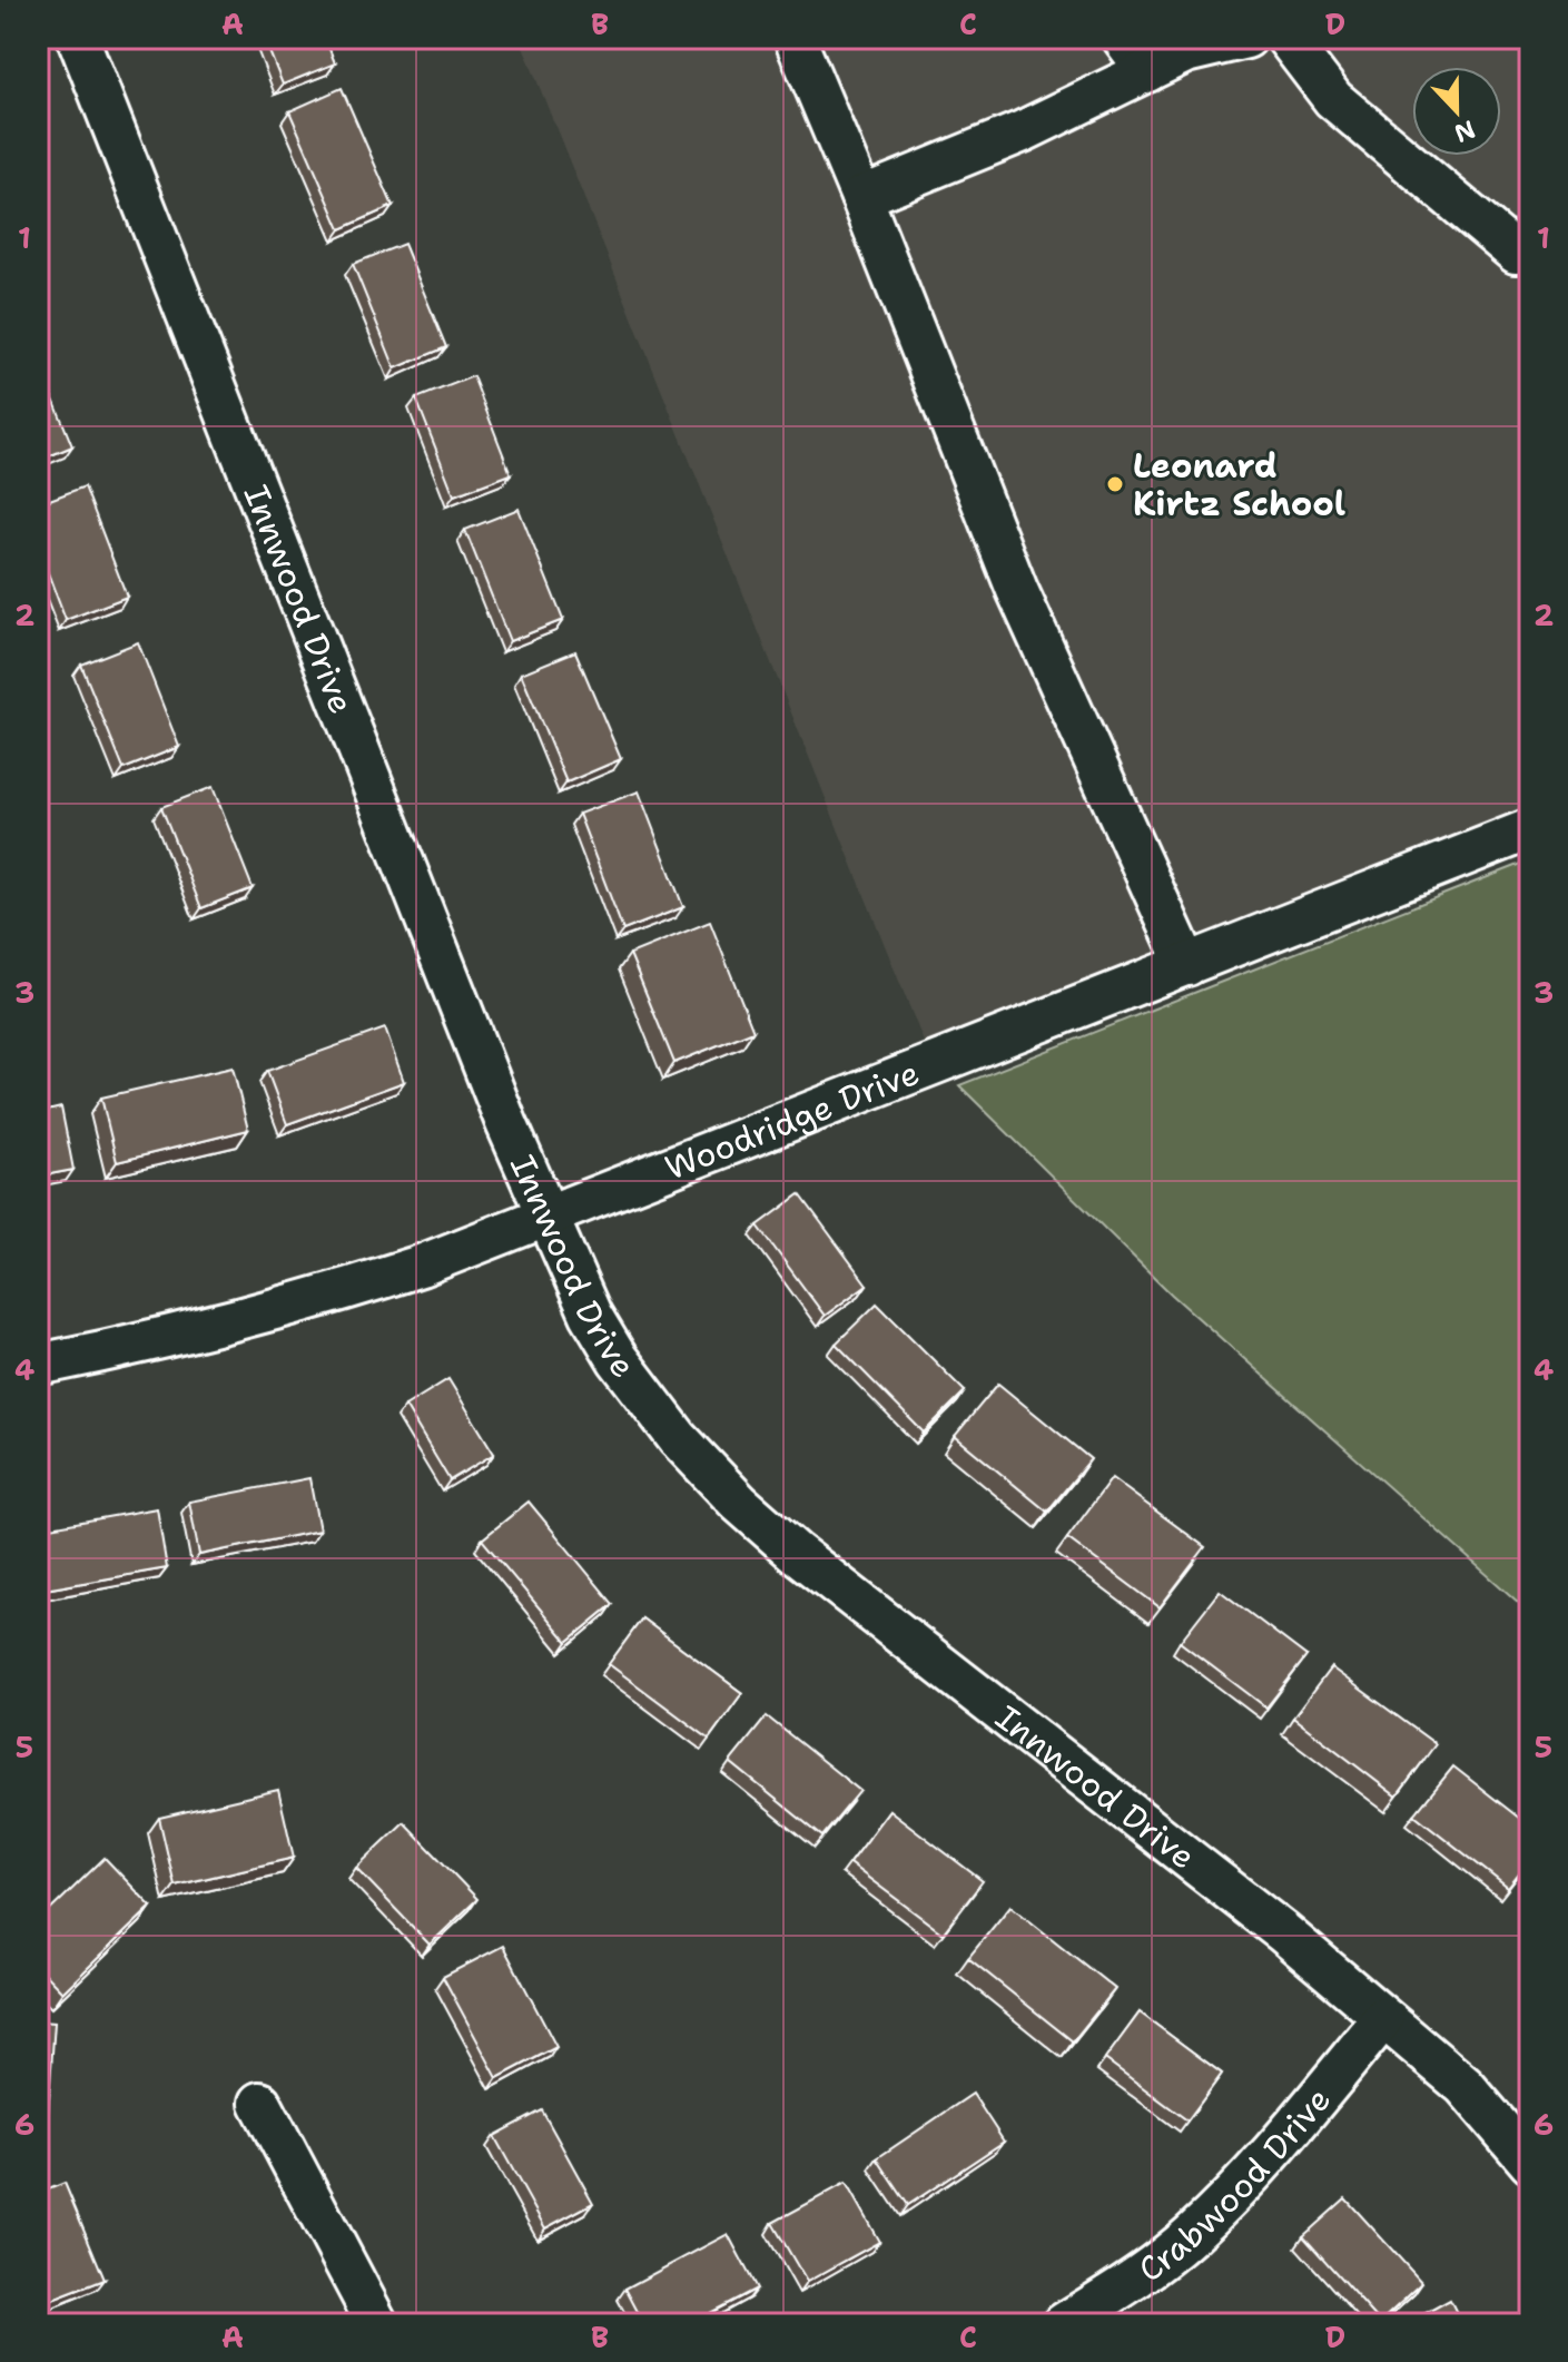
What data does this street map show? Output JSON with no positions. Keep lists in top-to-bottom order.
{
  "streets": {
    "street": ["Innwood Drive", "Woodridge Drive", "Crabwood Drive"]
  },
  "crossings": [
    ["Innwood Drive", "Woodridge Drive"],
    ["Innwood Drive", "Crabwood Drive"]
  ],
  "places": ["Leonard Kirtz School"],
  "north": "bottom",
  "grid": {
    "columns": [
      "A",
      "B",
      "C",
      "D"
    ],
    "rows": [
      "1",
      "2",
      "3",
      "4",
      "5",
      "6"
    ]
  }
}
